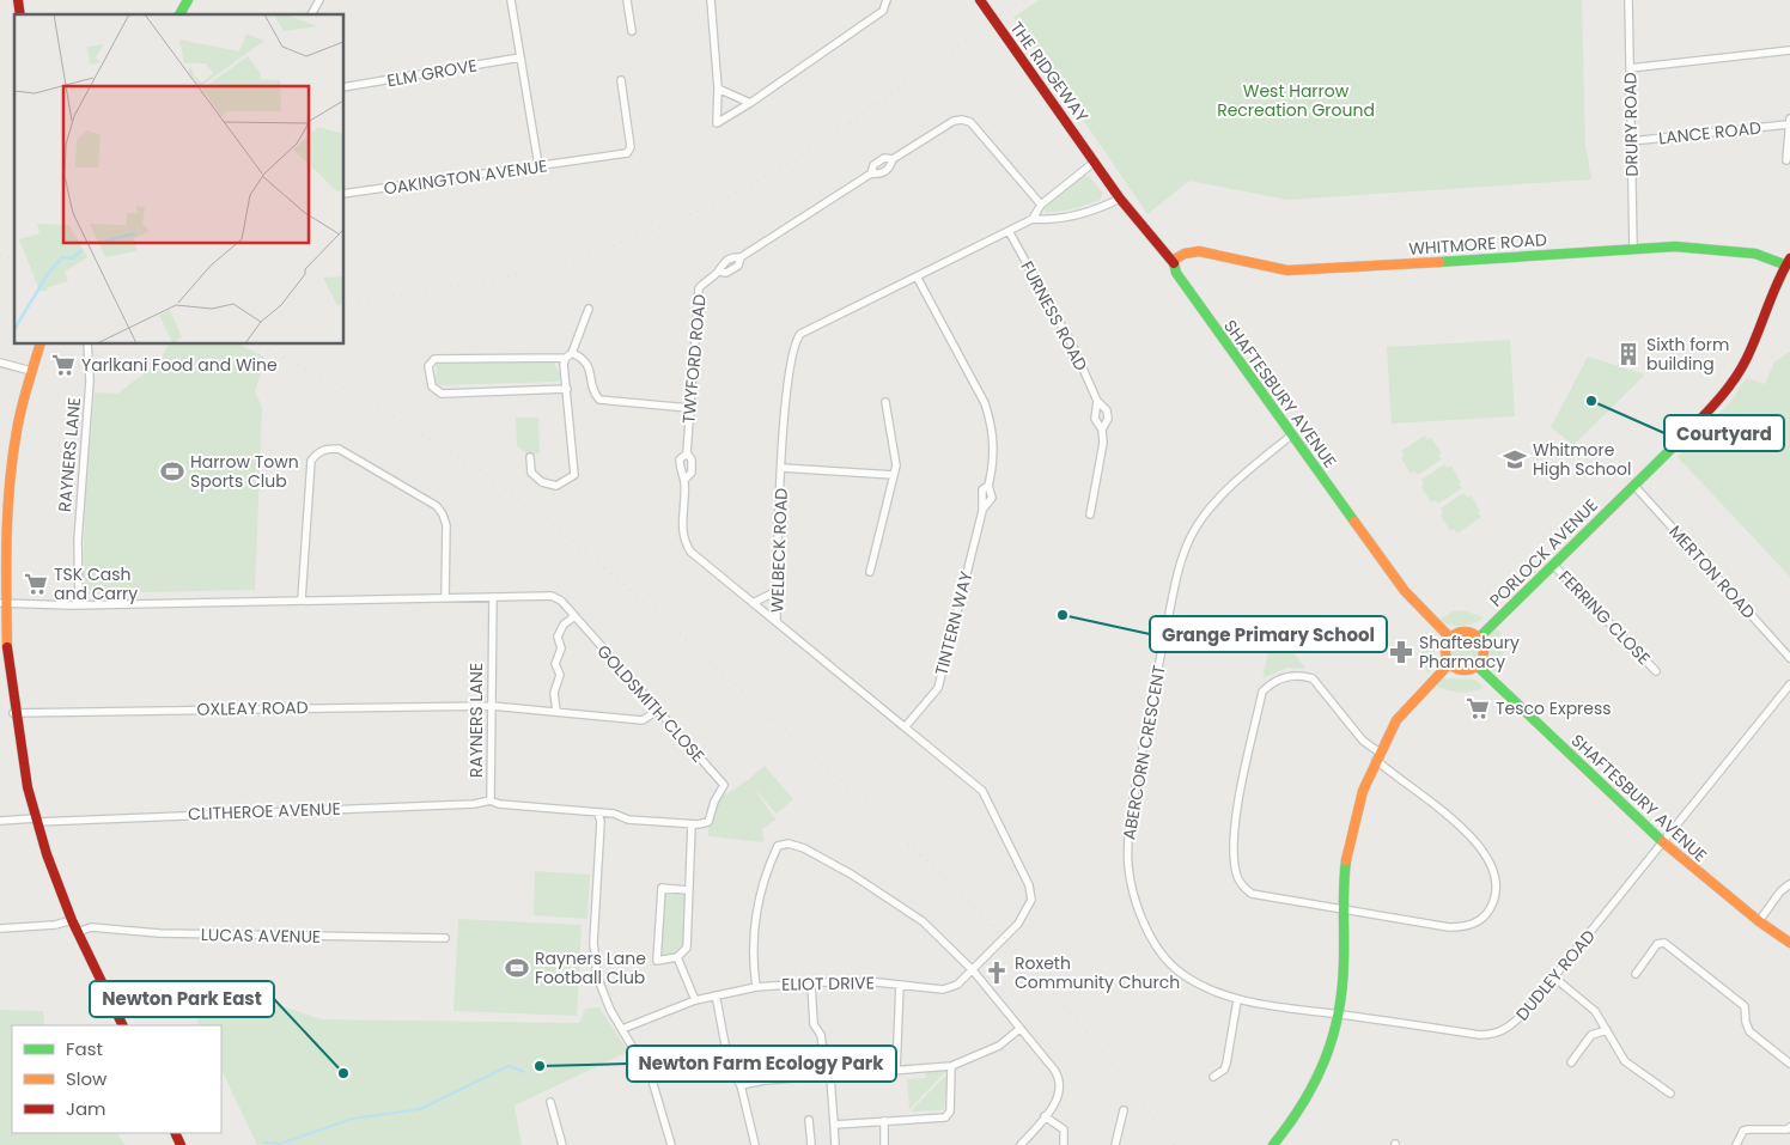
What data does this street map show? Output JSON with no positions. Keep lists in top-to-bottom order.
{
  "streets": {
    "street": [
      "THE RIDGEWAY",
      "ELM GROVE",
      "DRURY ROAD",
      "LANCE ROAD",
      "OAKINGTON AVENUE",
      "WHITMORE ROAD",
      "FURNESS ROAD",
      "TWYFORD ROAD",
      "SHAFTESBURY AVENUE",
      "RAYNERS LANE",
      "WELBECK ROAD",
      "PORLOCK AVENUE",
      "MERTON ROAD",
      "FERRING CLOSE",
      "TINTERN WAY",
      "GOLDSMITH CLOSE",
      "OXLEAY ROAD",
      "ABERCORN CRESCENT",
      "CLITHEROE AVENUE",
      "LUCAS AVENUE",
      "DUDLEY ROAD",
      "ELIOT DRIVE"
    ]
  },
  "crossings": [
    ["THE RIDGEWAY", "SHAFTESBURY AVENUE"],
    ["DRURY ROAD", "LANCE ROAD"],
    ["DRURY ROAD", "WHITMORE ROAD"],
    ["WHITMORE ROAD", "SHAFTESBURY AVENUE"],
    ["WHITMORE ROAD", "PORLOCK AVENUE"],
    ["FURNESS ROAD", "WELBECK ROAD"],
    ["TWYFORD ROAD", "WELBECK ROAD"],
    ["SHAFTESBURY AVENUE", "WELBECK ROAD"],
    ["SHAFTESBURY AVENUE", "PORLOCK AVENUE"],
    ["SHAFTESBURY AVENUE", "ABERCORN CRESCENT"],
    ["SHAFTESBURY AVENUE", "DUDLEY ROAD"],
    ["RAYNERS LANE", "GOLDSMITH CLOSE"],
    ["RAYNERS LANE", "OXLEAY ROAD"],
    ["RAYNERS LANE", "CLITHEROE AVENUE"],
    ["WELBECK ROAD", "TINTERN WAY"],
    ["WELBECK ROAD", "ELIOT DRIVE"],
    ["PORLOCK AVENUE", "MERTON ROAD"],
    ["PORLOCK AVENUE", "FERRING CLOSE"],
    ["GOLDSMITH CLOSE", "OXLEAY ROAD"],
    ["ABERCORN CRESCENT", "DUDLEY ROAD"]
  ],
  "parks": ["West Harrow Recreation Ground"],
  "places": {
    "building": ["Sixth form building"],
    "supermarket": ["Yarlkani Food and Wine", "TSK Cash and Carry", "Tesco Express"],
    "other": [
      "Courtyard",
      "Grange Primary School",
      "Newton Farm Ecology Park",
      "Newton Park East"
    ],
    "school or university": ["Whitmore High School"],
    "sports": ["Harrow Town Sports Club", "Rayners Lane Football Club"],
    "pharmacy": ["Shaftesbury Pharmacy"],
    "church": ["Roxeth Community Church"]
  },
  "legend": ["Fast", "Slow", "Jam"]
}
